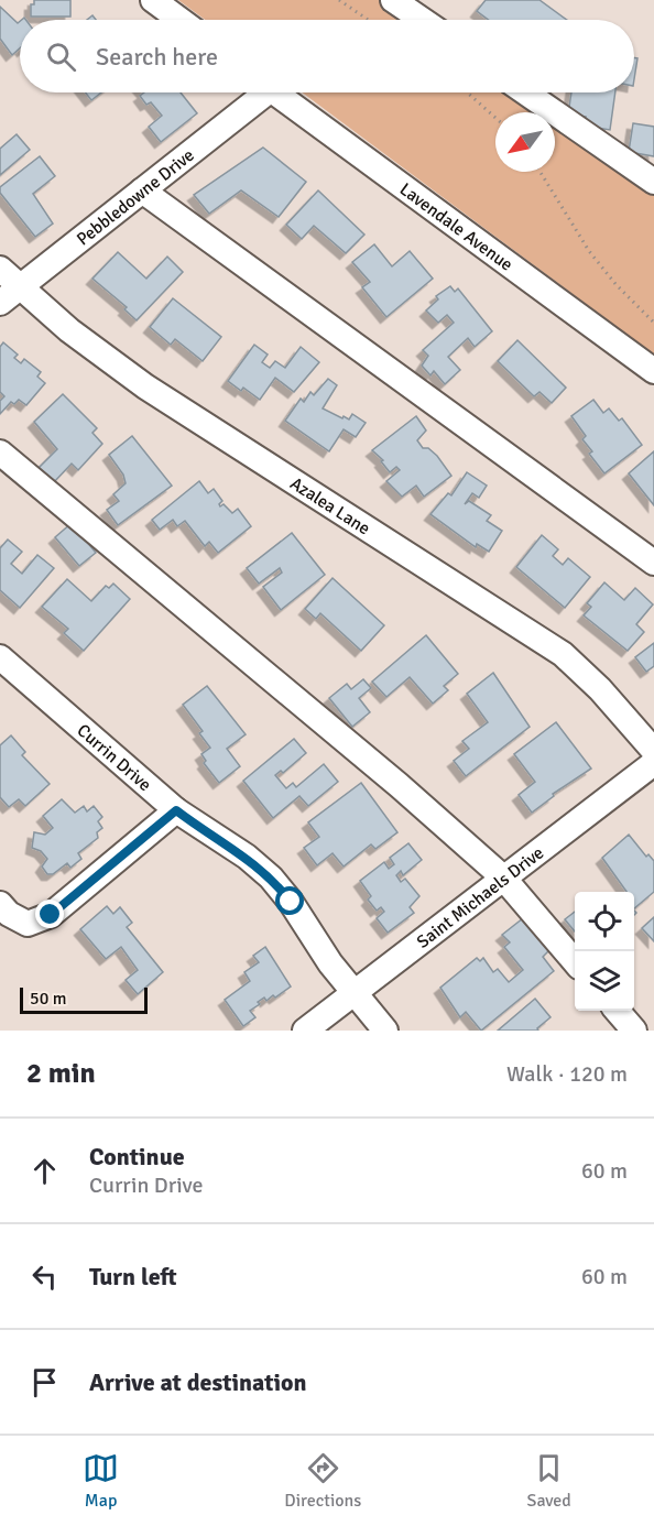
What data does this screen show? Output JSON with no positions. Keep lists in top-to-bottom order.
{
  "streets": {
    "street": [
      "Pebbledowne Drive",
      "Lavendale Avenue",
      "Azalea Lane",
      "Currin Drive",
      "Saint Michaels Drive"
    ]
  },
  "crossings": [
    ["Pebbledowne Drive", "Azalea Lane"],
    ["Currin Drive", "Saint Michaels Drive"]
  ],
  "scale_bar": "50 m",
  "north": "bottom left",
  "page": {
    "search": "Search here",
    "scale": "50 m",
    "heading": ["2 min", "Walk · 120 m"],
    "list": [
      ["Continue", "Currin Drive", "60 m"],
      ["Turn left", "60 m"],
      "Arrive at destination"
    ],
    "nav": ["Map", "Directions", "Saved"]
  }
}
